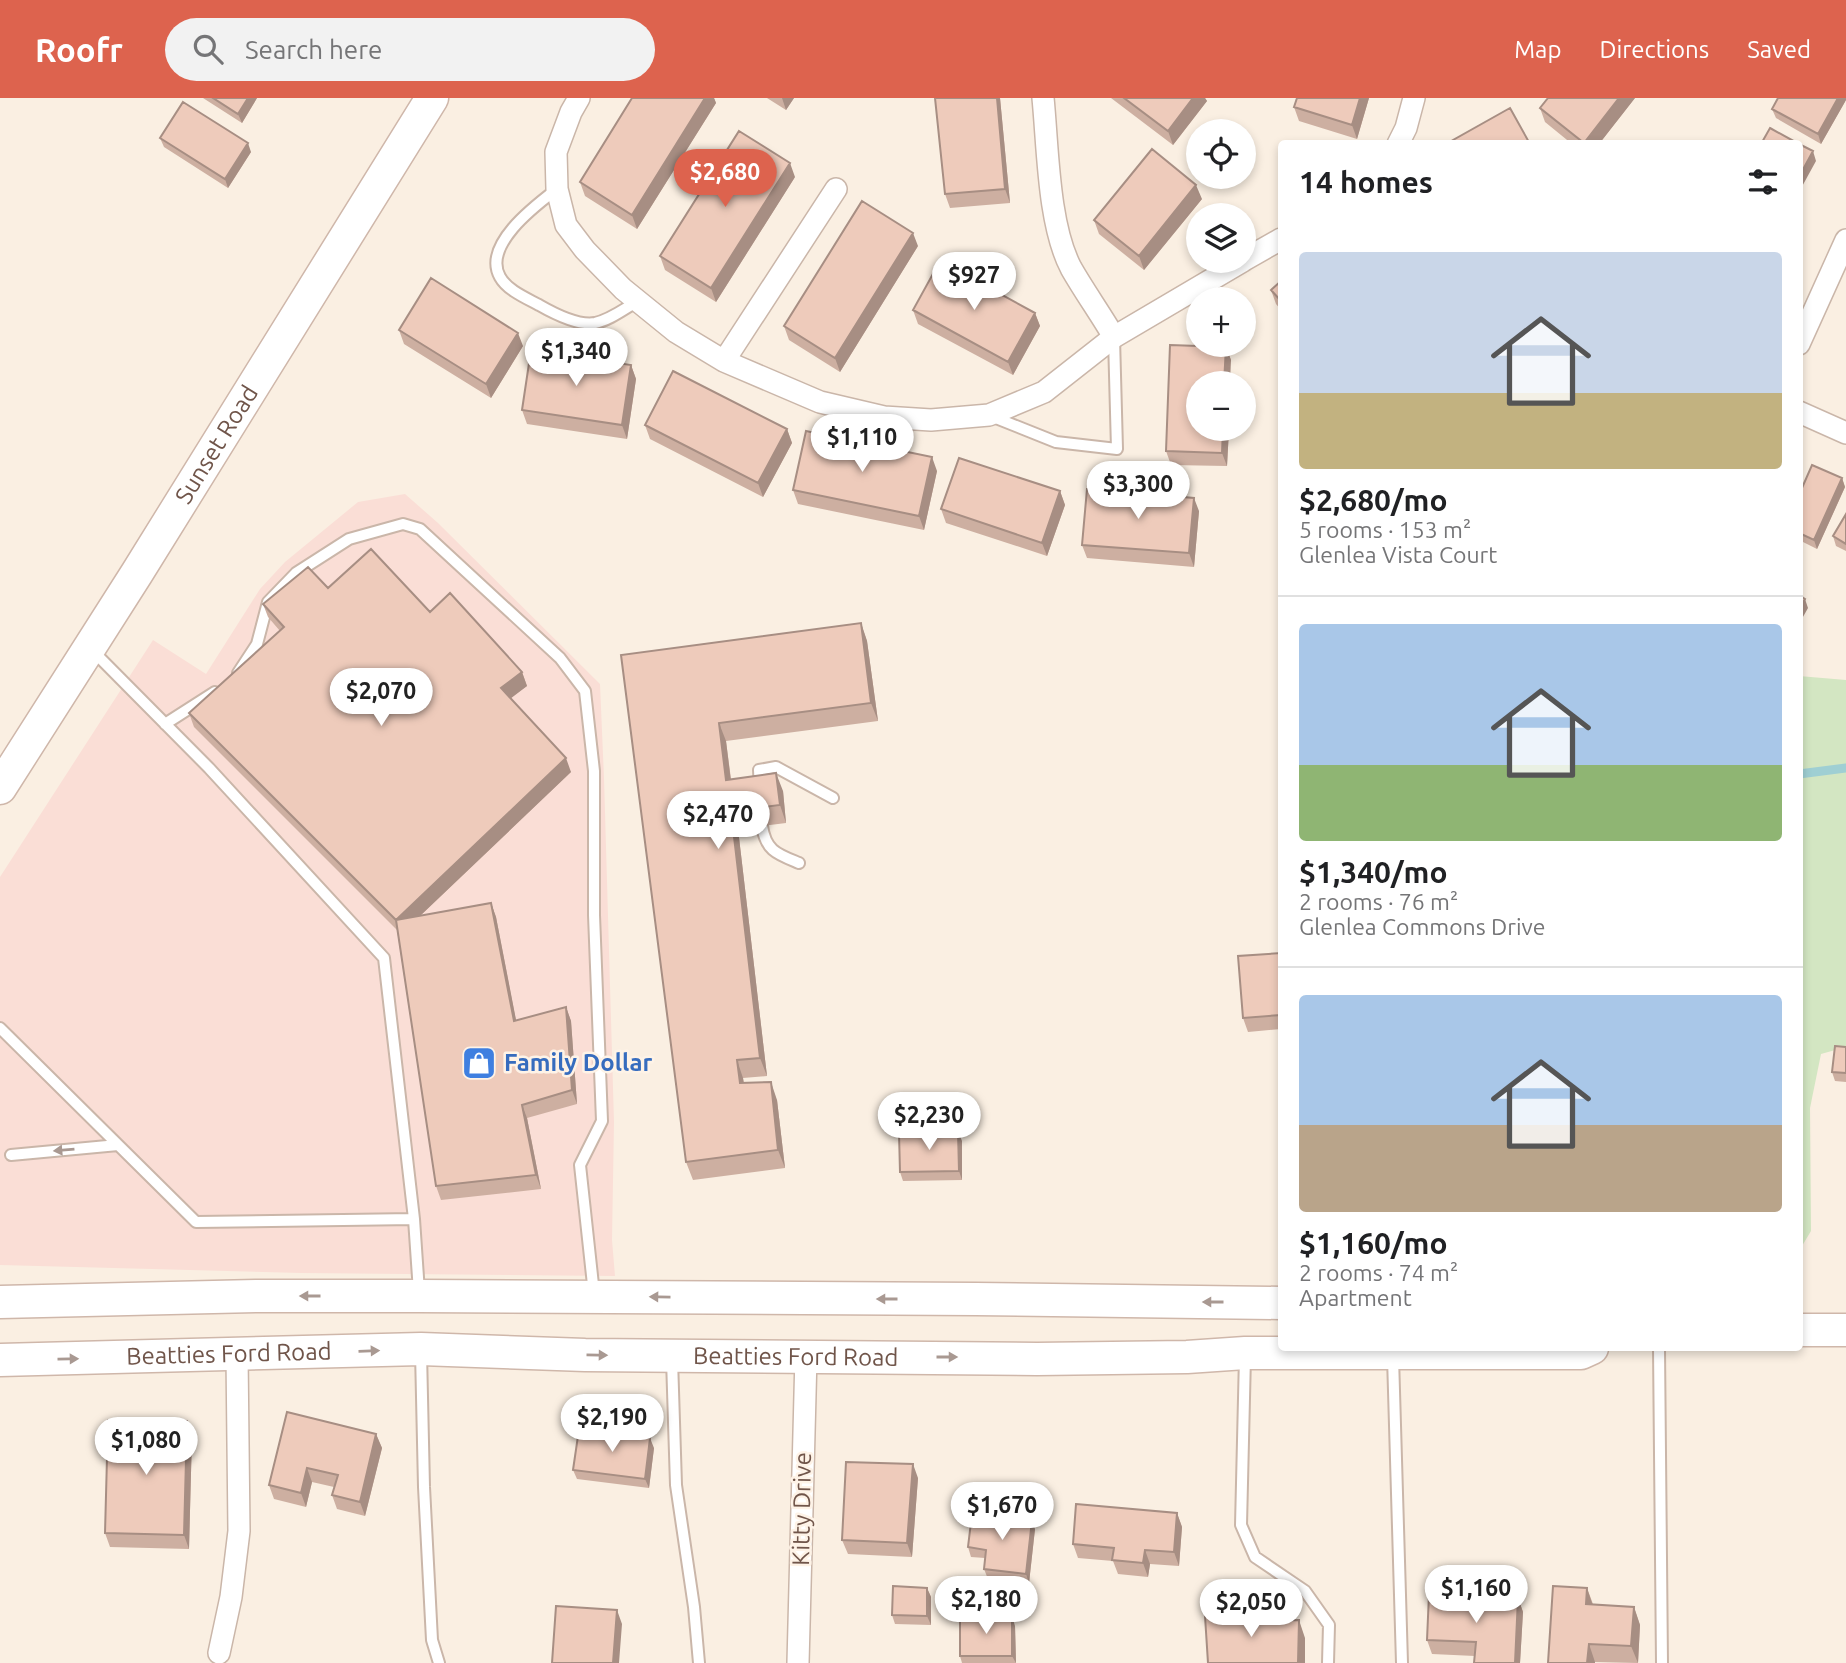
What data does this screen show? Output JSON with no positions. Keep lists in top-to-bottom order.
{
  "streets": {
    "main road": ["Sunset Road", "Beatties Ford Road"],
    "street": ["Kitty Drive"]
  },
  "crossings": [
    ["Beatties Ford Road", "Kitty Drive"]
  ],
  "places": {
    "shop": ["Family Dollar"]
  },
  "page": {
    "header": "Roofr",
    "search": "Search here",
    "nav": ["Map", "Directions", "Saved"],
    "map_buttons": ["+", "−"],
    "heading": "14 homes",
    "price": [
      "$2,680",
      "$927",
      "$1,340",
      "$1,110",
      "$3,300",
      "$2,070",
      "$2,470",
      "$2,230",
      "$2,190",
      "$1,080",
      "$1,670",
      "$1,160",
      "$2,180",
      "$2,050"
    ],
    "list": [
      {
        "name": "$2,680/mo",
        "note": "5 rooms · 153 m² · Glenlea Vista Court"
      },
      {
        "name": "$1,340/mo",
        "note": "2 rooms · 76 m² · Glenlea Commons Drive"
      },
      {
        "name": "$1,160/mo",
        "note": "2 rooms · 74 m² · Apartment"
      }
    ]
  }
}
